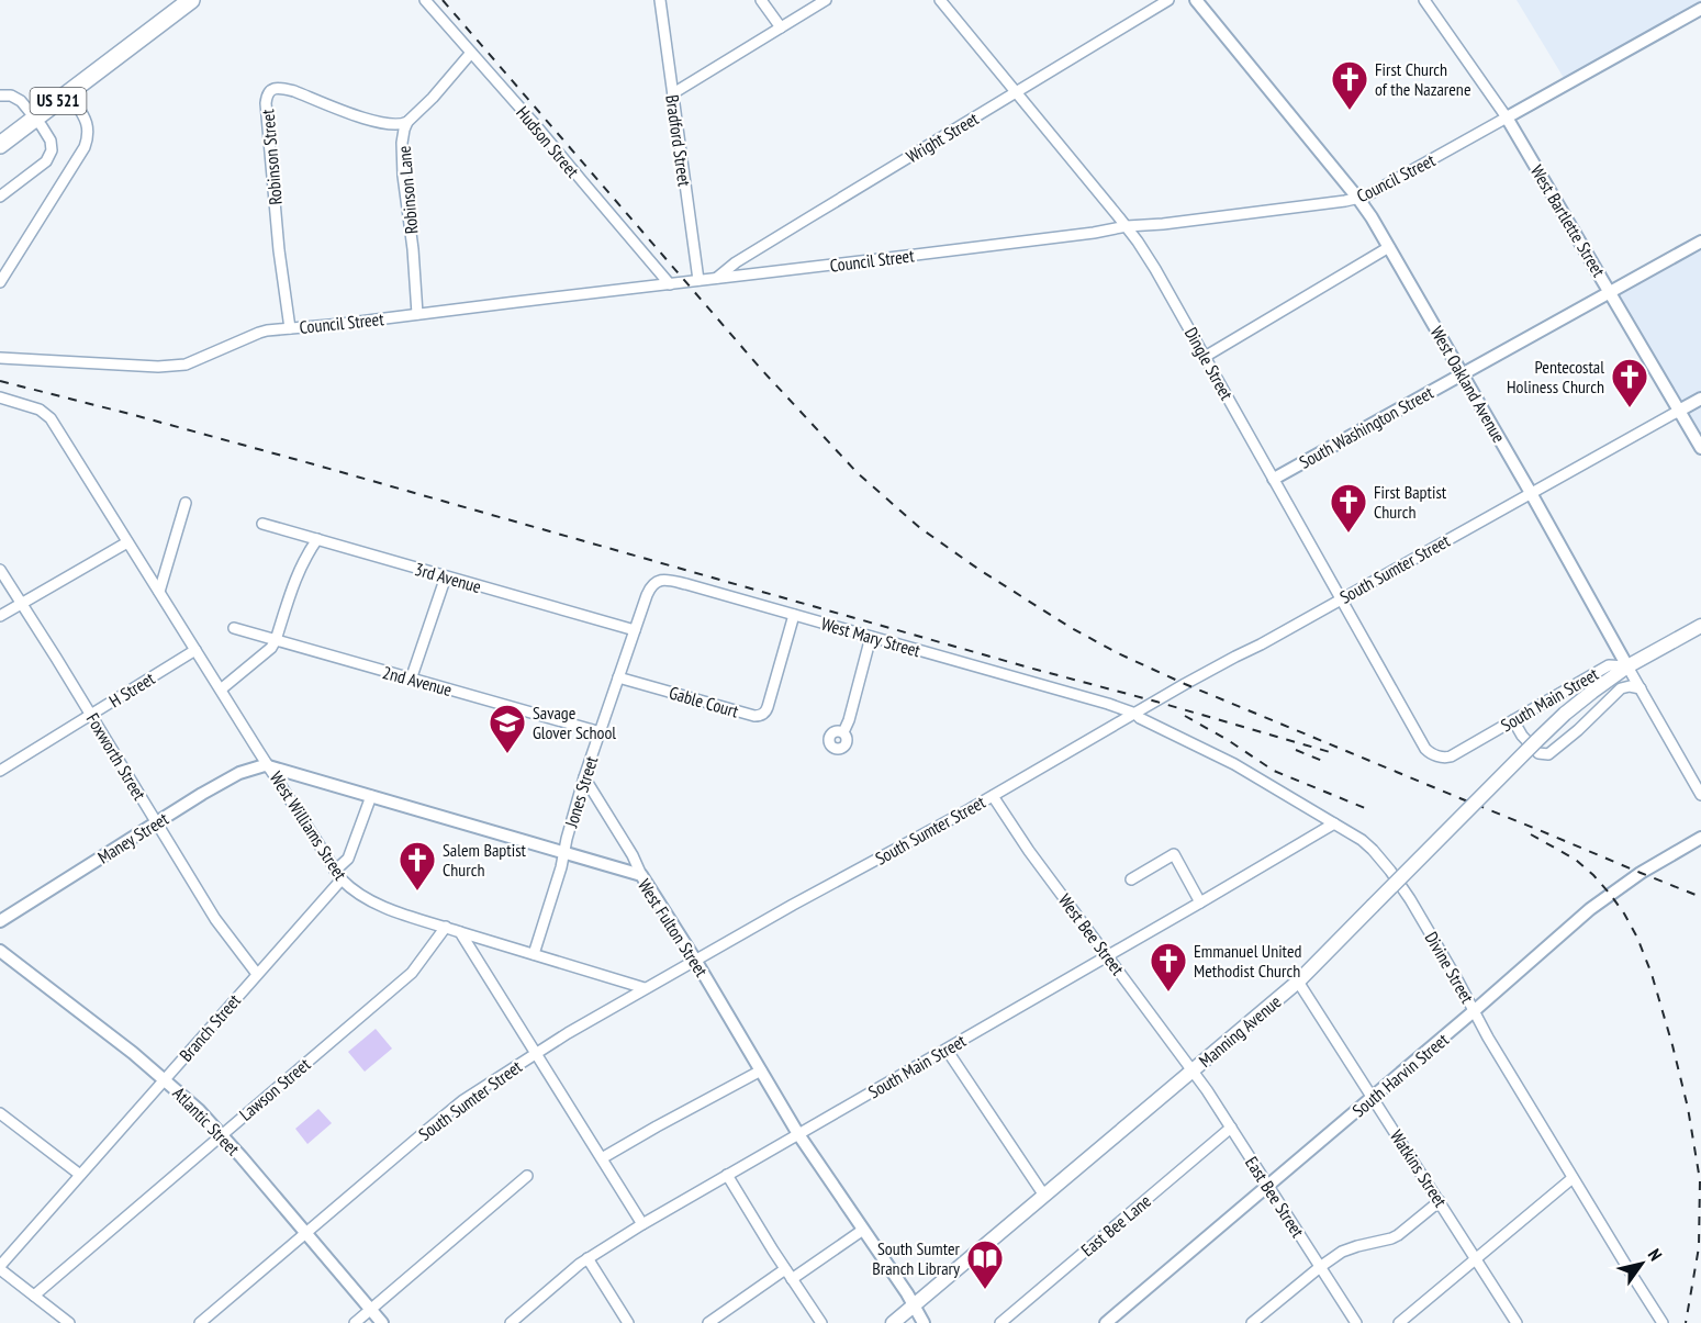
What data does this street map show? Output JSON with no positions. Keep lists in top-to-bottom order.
{
  "streets": {
    "highway": ["US 521"],
    "main road": ["South Main Street", "Manning Avenue"],
    "street": [
      "Wright Street",
      "Bradford Street",
      "Hudson Street",
      "Robinson Street",
      "Council Street",
      "Robinson Lane",
      "West Bartlette Street",
      "Dingle Street",
      "West Oakland Avenue",
      "South Washington Street",
      "South Sumter Street",
      "3rd Avenue",
      "West Mary Street",
      "2nd Avenue",
      "H Street",
      "Gable Court",
      "Foxworth Street",
      "Jones Street",
      "West Williams Street",
      "Maney Street",
      "West Fulton Street",
      "West Bee Street",
      "Divine Street",
      "Branch Street",
      "South Harvin Street",
      "Lawson Street",
      "Atlantic Street",
      "Watkins Street",
      "East Bee Street",
      "East Bee Lane"
    ]
  },
  "crossings": [
    ["Wright Street", "Council Street"],
    ["Wright Street", "Dingle Street"],
    ["Bradford Street", "Council Street"],
    ["Hudson Street", "Council Street"],
    ["Hudson Street", "Robinson Lane"],
    ["Robinson Street", "Council Street"],
    ["Robinson Street", "Robinson Lane"],
    ["Council Street", "Robinson Lane"],
    ["Council Street", "West Bartlette Street"],
    ["Council Street", "Dingle Street"],
    ["Council Street", "West Oakland Avenue"],
    ["West Bartlette Street", "South Washington Street"],
    ["West Bartlette Street", "South Sumter Street"],
    ["Dingle Street", "South Washington Street"],
    ["Dingle Street", "South Sumter Street"],
    ["Dingle Street", "South Main Street"],
    ["West Oakland Avenue", "South Washington Street"],
    ["West Oakland Avenue", "South Sumter Street"],
    ["West Oakland Avenue", "South Main Street"],
    ["West Oakland Avenue", "Manning Avenue"],
    ["South Sumter Street", "West Mary Street"],
    ["South Sumter Street", "West Williams Street"],
    ["South Sumter Street", "West Fulton Street"],
    ["South Sumter Street", "West Bee Street"],
    ["South Sumter Street", "Divine Street"],
    ["South Sumter Street", "Atlantic Street"],
    ["3rd Avenue", "West Mary Street"],
    ["3rd Avenue", "Jones Street"],
    ["West Mary Street", "Gable Court"],
    ["West Mary Street", "Jones Street"],
    ["West Mary Street", "Divine Street"],
    ["2nd Avenue", "Jones Street"],
    ["H Street", "Foxworth Street"],
    ["H Street", "West Williams Street"],
    ["South Main Street", "West Fulton Street"],
    ["South Main Street", "West Bee Street"],
    ["South Main Street", "Divine Street"],
    ["South Main Street", "Manning Avenue"],
    ["Gable Court", "Jones Street"],
    ["Foxworth Street", "Maney Street"],
    ["Foxworth Street", "Branch Street"],
    ["Jones Street", "West Williams Street"],
    ["Jones Street", "West Fulton Street"],
    ["West Williams Street", "Maney Street"],
    ["West Williams Street", "West Fulton Street"],
    ["West Williams Street", "Branch Street"],
    ["West Williams Street", "Lawson Street"],
    ["Maney Street", "West Fulton Street"],
    ["West Fulton Street", "Branch Street"],
    ["West Fulton Street", "Manning Avenue"],
    ["West Bee Street", "Manning Avenue"],
    ["West Bee Street", "East Bee Street"],
    ["Divine Street", "South Harvin Street"],
    ["Branch Street", "Atlantic Street"],
    ["Manning Avenue", "Watkins Street"],
    ["Manning Avenue", "East Bee Street"],
    ["South Harvin Street", "Watkins Street"],
    ["South Harvin Street", "East Bee Street"],
    ["Lawson Street", "Atlantic Street"],
    ["East Bee Street", "East Bee Lane"]
  ],
  "places": {
    "church": [
      "First Church of the Nazarene",
      "Pentecostal Holiness Church",
      "First Baptist Church",
      "Salem Baptist Church",
      "Emmanuel United Methodist Church"
    ],
    "school or university": ["Savage Glover School"],
    "library": ["South Sumter Branch Library"]
  },
  "north": "top right"
}
